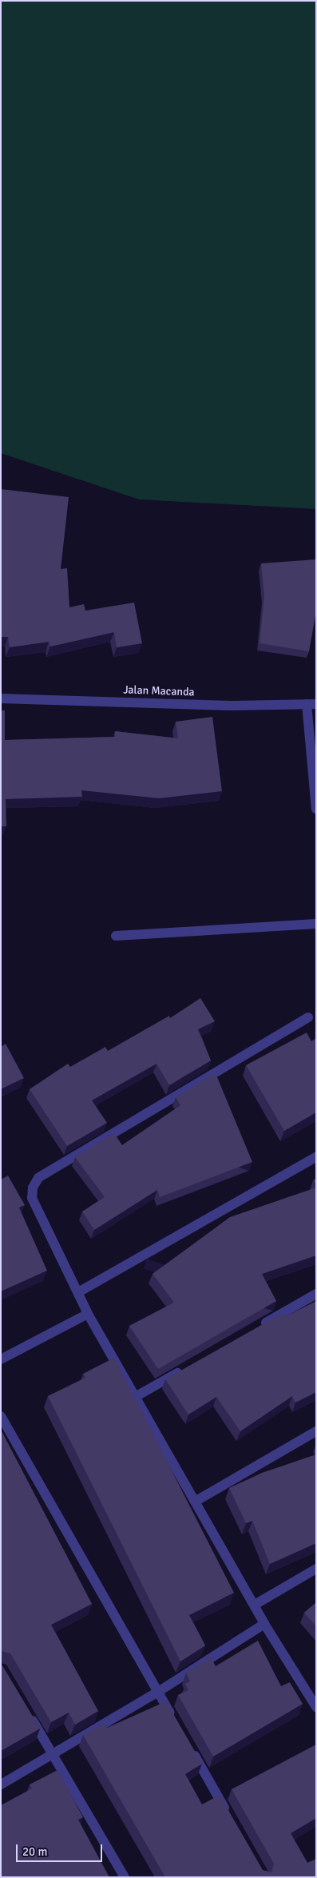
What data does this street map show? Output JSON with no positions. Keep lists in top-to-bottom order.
{
  "streets": {
    "street": ["Jalan Macanda"]
  },
  "scale_bar": "20 m"
}
